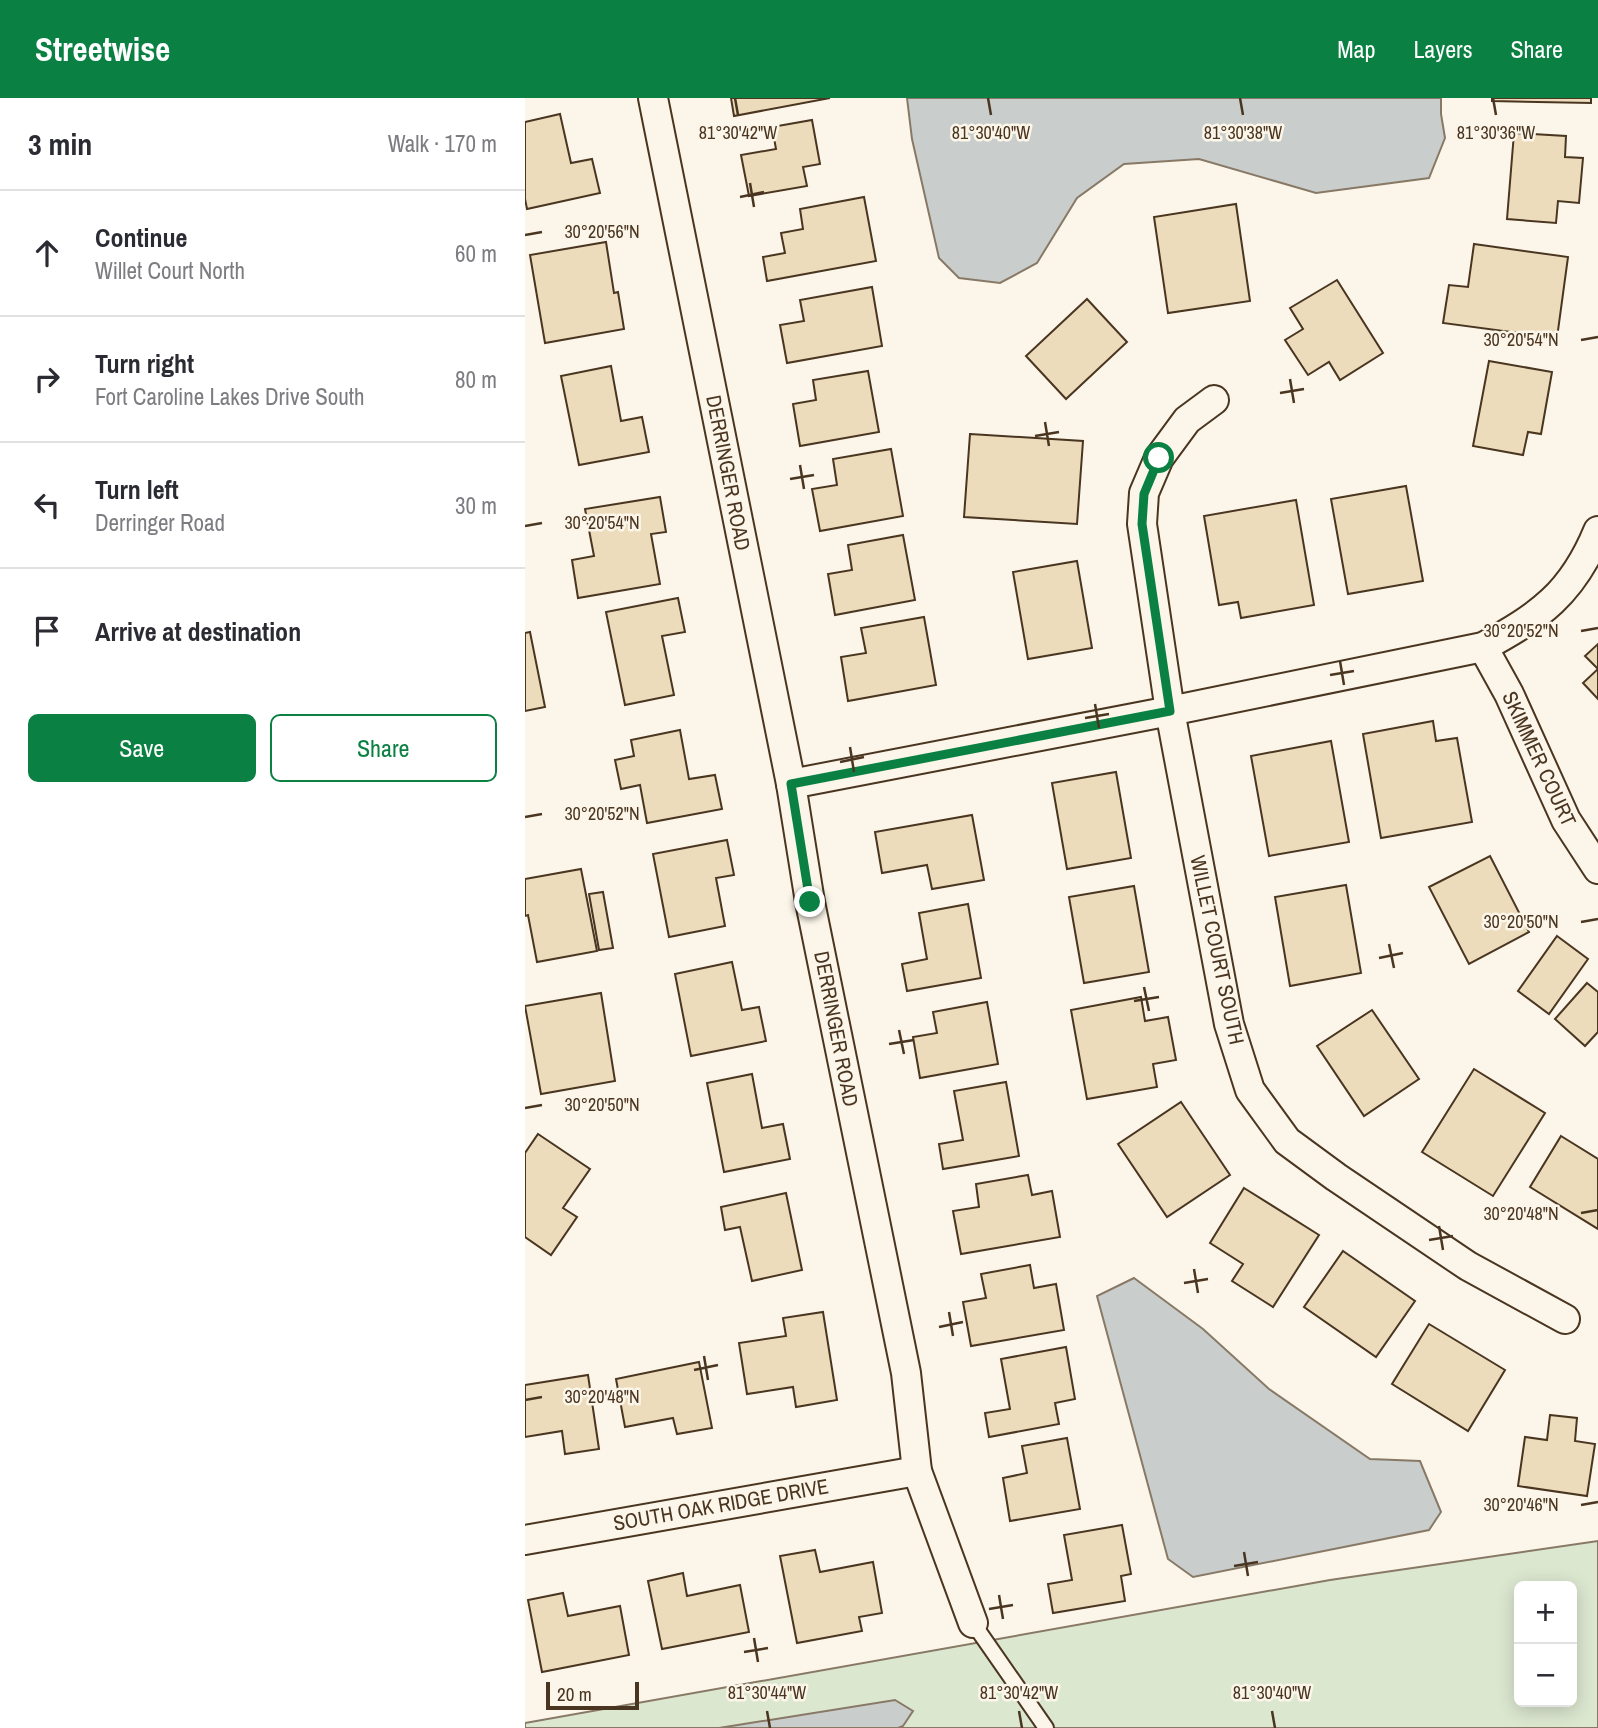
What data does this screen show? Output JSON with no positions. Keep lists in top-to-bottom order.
{
  "streets": {
    "street": [
      "DERRINGER ROAD",
      "SKIMMER COURT",
      "WILLET COURT SOUTH",
      "SOUTH OAK RIDGE DRIVE"
    ]
  },
  "crossings": [
    ["DERRINGER ROAD", "SOUTH OAK RIDGE DRIVE"]
  ],
  "scale_bar": "20 m",
  "page": {
    "header": "Streetwise",
    "nav": ["Map", "Layers", "Share"],
    "heading": ["3 min", "Walk · 170 m"],
    "list": [
      ["Continue", "Willet Court North", "60 m"],
      ["Turn right", "Fort Caroline Lakes Drive South", "80 m"],
      ["Turn left", "Derringer Road", "30 m"],
      "Arrive at destination"
    ],
    "buttons": ["Save", "Share"],
    "map_buttons": ["+", "−"],
    "scale": "20 m"
  },
  "coordinates": [
    "81°30'42\"W",
    "81°30'38\"W",
    "81°30'36\"W",
    "81°30'40\"W",
    "30°20'56\"N",
    "30°20'54\"N",
    "30°20'52\"N",
    "30°20'50\"N",
    "30°20'48\"N",
    "30°20'46\"N",
    "81°30'44\"W"
  ]
}
